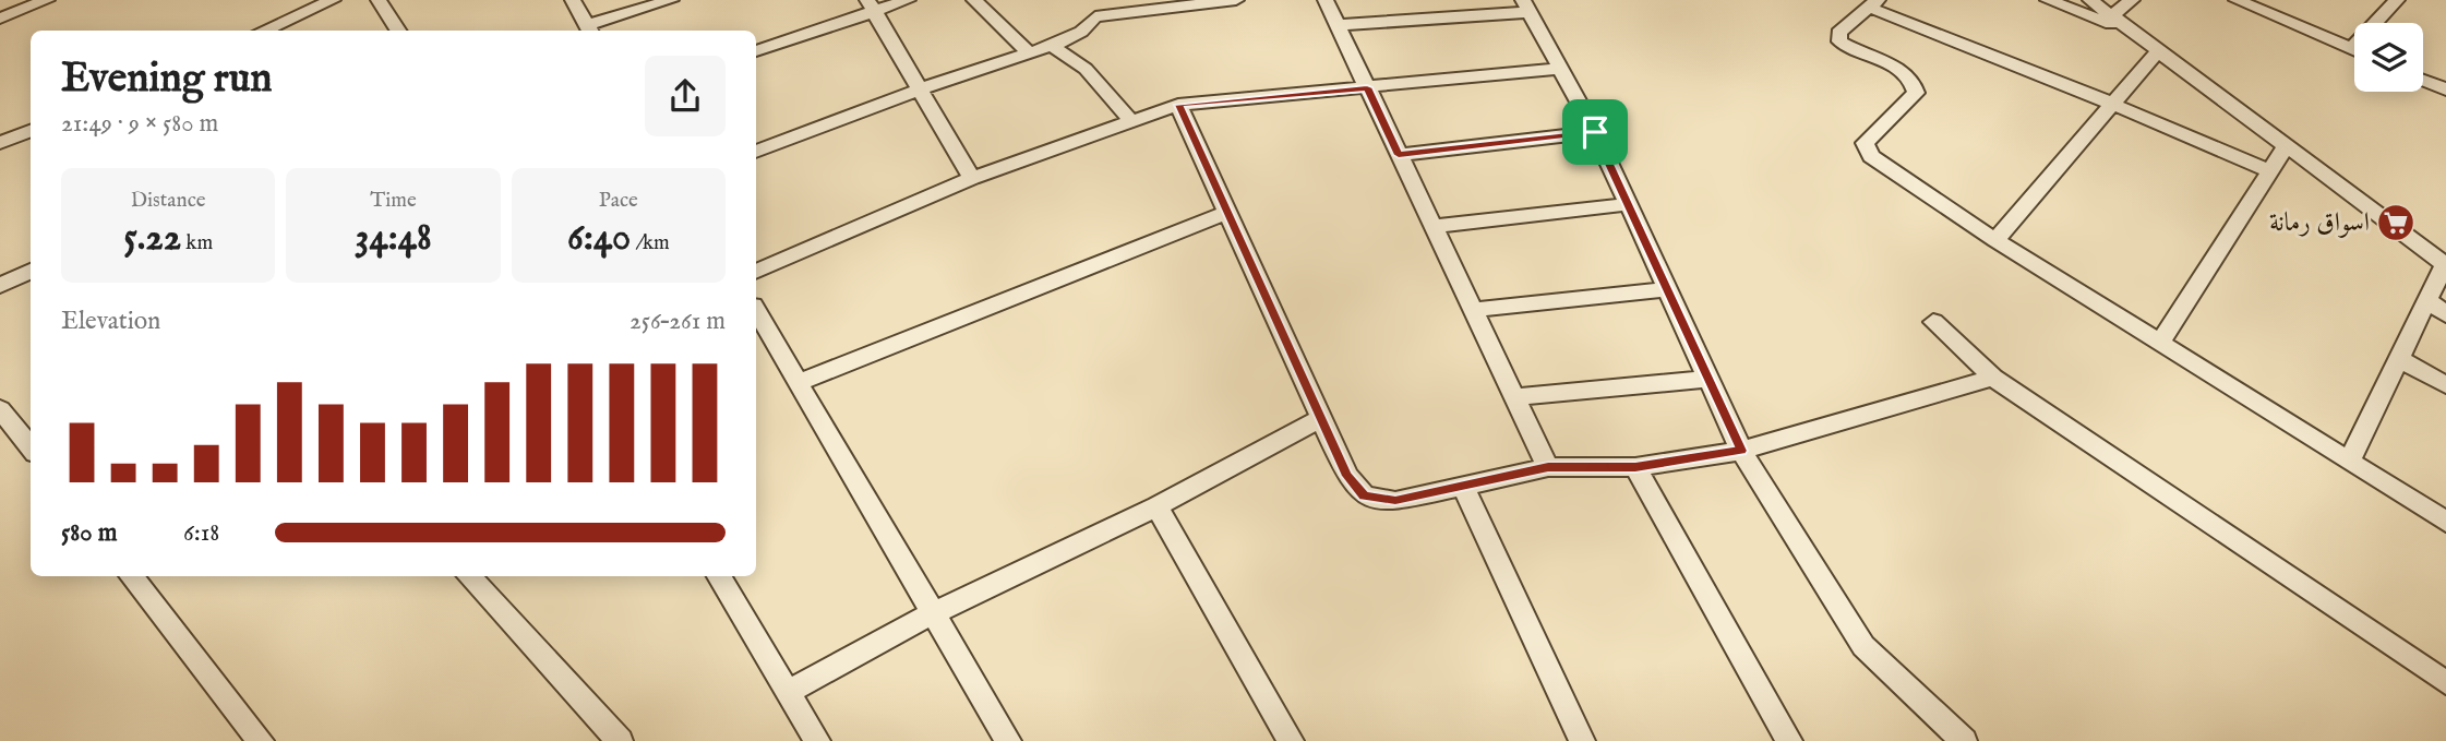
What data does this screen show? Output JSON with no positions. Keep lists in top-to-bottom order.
{
  "places": {
    "supermarket": ["اسواق رمانة"]
  },
  "page": {
    "heading": ["Evening run", "21:49 · 9 × 580 m"],
    "stats": [
      ["Distance", "5.22 km"],
      ["Time", "34:48"],
      ["Pace", "6:40 /km"]
    ],
    "chart": ["Elevation", "256–261 m"],
    "list": [
      {
        "name": "580 m",
        "note": "6:18"
      }
    ]
  }
}
